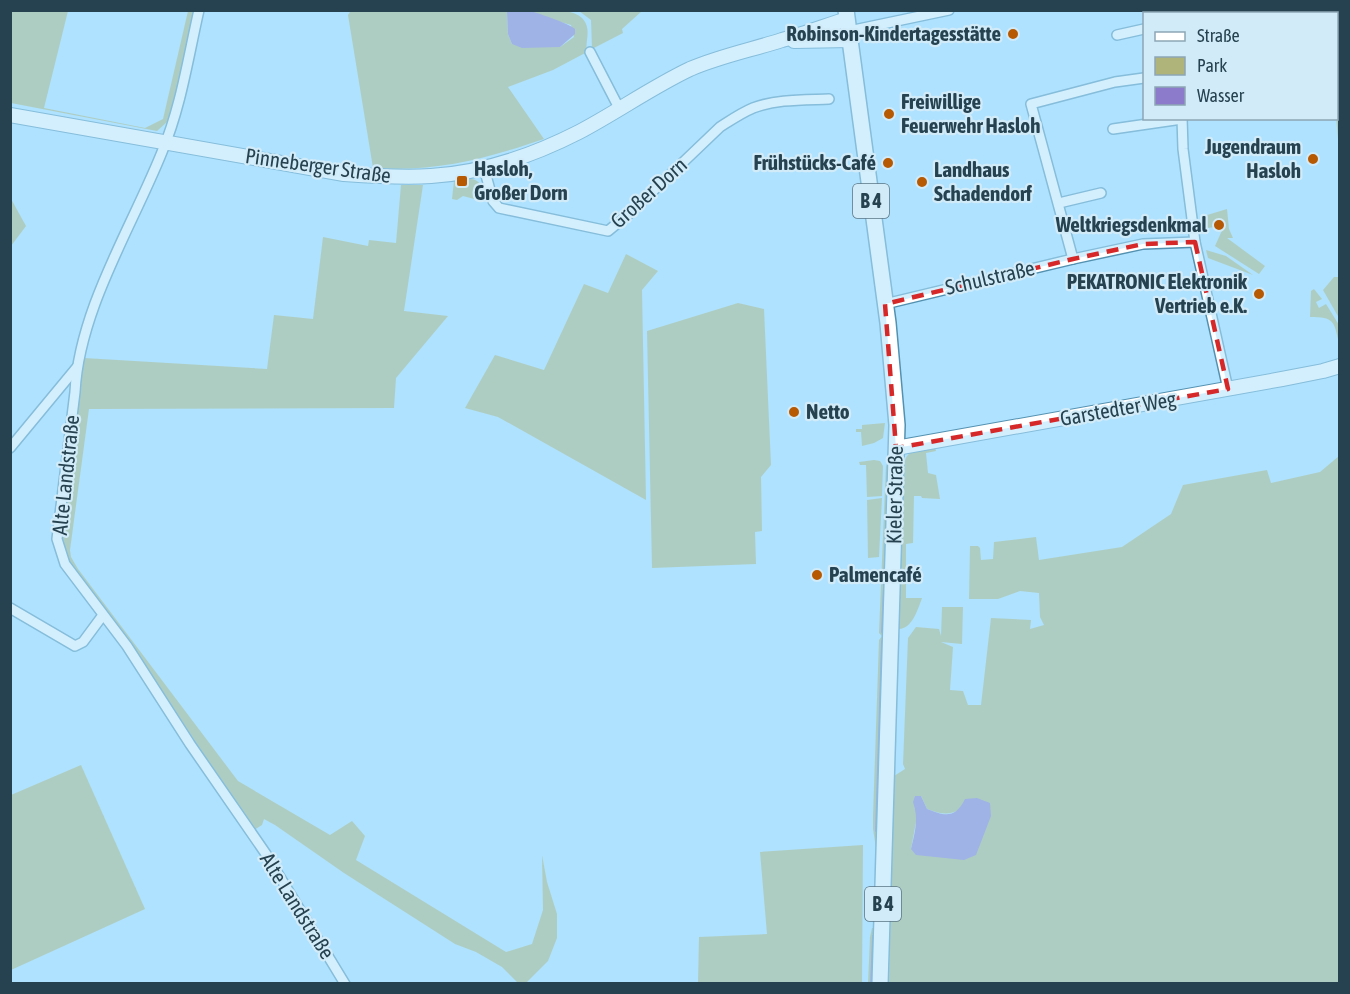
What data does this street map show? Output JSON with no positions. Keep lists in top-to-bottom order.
{
  "streets": {
    "main road": [
      "Pinneberger Straße",
      "B 4",
      "Garstedter Weg",
      "Kieler Straße"
    ],
    "street": ["Großer Dorn", "Schulstraße", "Alte Landstraße"]
  },
  "crossings": [
    ["Pinneberger Straße", "Großer Dorn"],
    ["Pinneberger Straße", "Alte Landstraße"],
    ["Pinneberger Straße", "Kieler Straße"],
    ["Schulstraße", "Kieler Straße"],
    ["Garstedter Weg", "Kieler Straße"]
  ],
  "places": {
    "other": [
      "Robinson-Kindertagesstätte",
      "Freiwillige Feuerwehr Hasloh",
      "Jugendraum Hasloh",
      "Frühstücks-Café",
      "Landhaus Schadendorf",
      "Weltkriegsdenkmal",
      "PEKATRONIC Elektronik Vertrieb e.K.",
      "Netto",
      "Palmencafé"
    ],
    "transit": ["Hasloh, Großer Dorn"]
  },
  "legend": ["Straße", "Park", "Wasser"]
}
